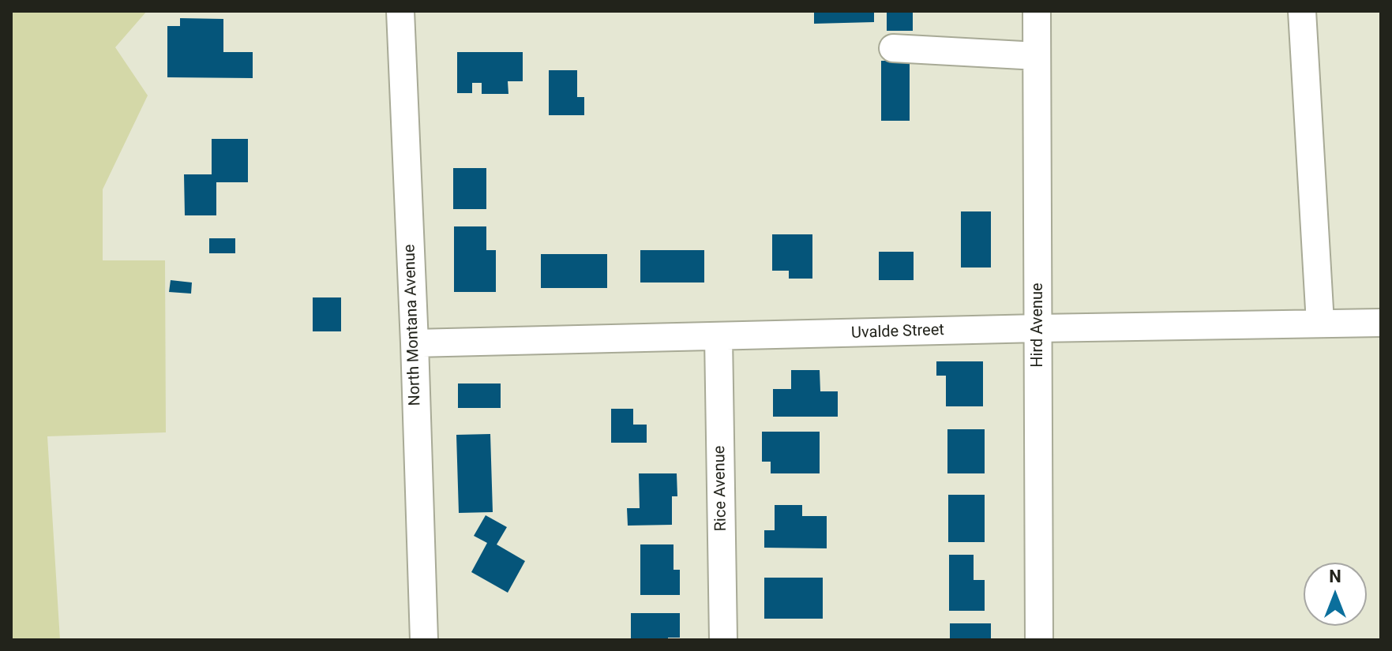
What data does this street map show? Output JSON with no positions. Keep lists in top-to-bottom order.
{
  "streets": {
    "street": [
      "North Montana Avenue",
      "Hird Avenue",
      "Uvalde Street",
      "Rice Avenue"
    ]
  },
  "crossings": [
    ["North Montana Avenue", "Uvalde Street"],
    ["Hird Avenue", "Uvalde Street"],
    ["Uvalde Street", "Rice Avenue"]
  ],
  "north": "top"
}
